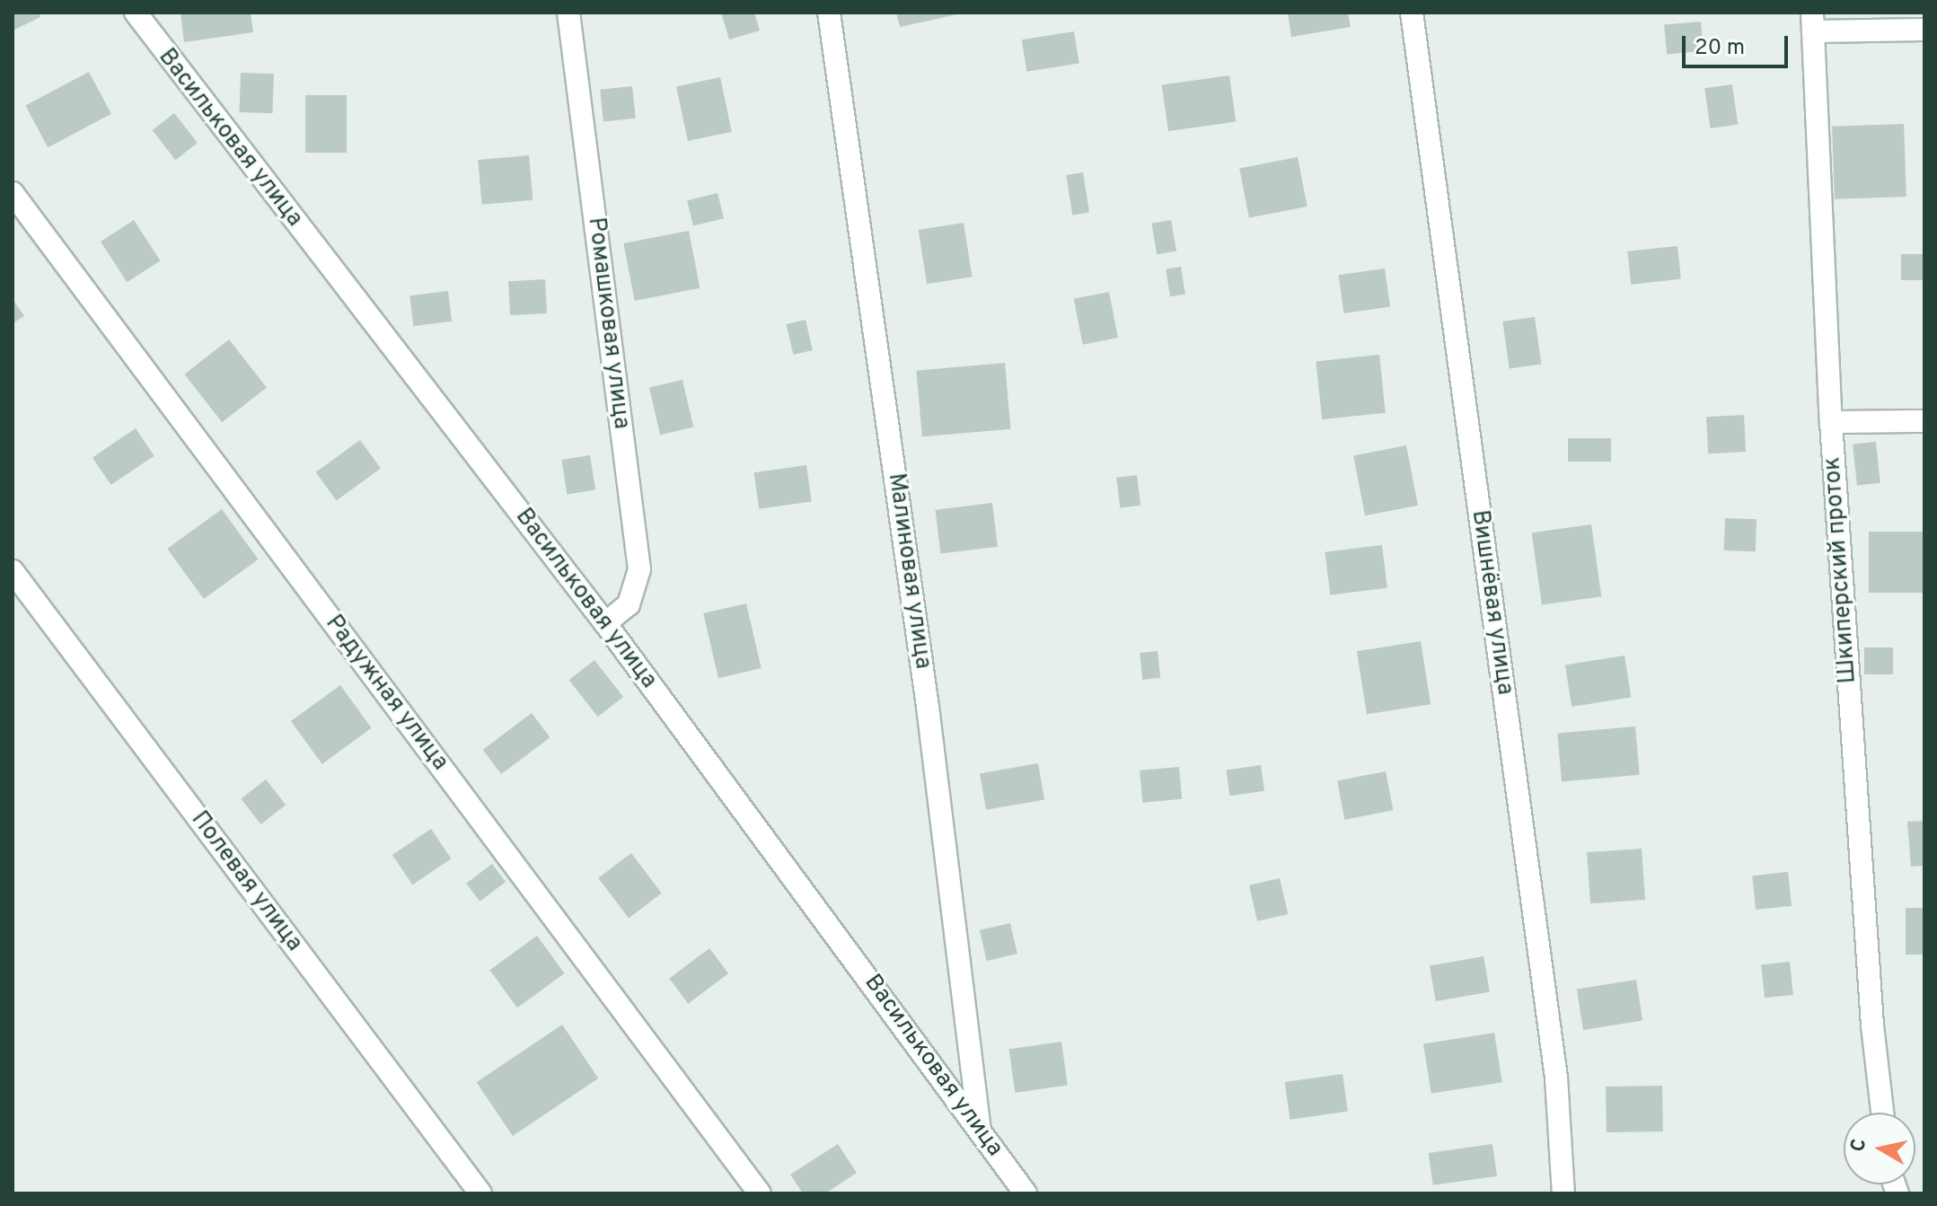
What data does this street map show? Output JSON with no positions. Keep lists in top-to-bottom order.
{
  "streets": {
    "street": [
      "Васильковая улица",
      "Ромашковая улица",
      "Шкиперский проток",
      "Малиновая улица",
      "Вишнёвая улица",
      "Радужная улица",
      "Полевая улица"
    ]
  },
  "crossings": [
    ["Васильковая улица", "Ромашковая улица"],
    ["Васильковая улица", "Малиновая улица"]
  ],
  "scale_bar": "20 m",
  "north": "left"
}
